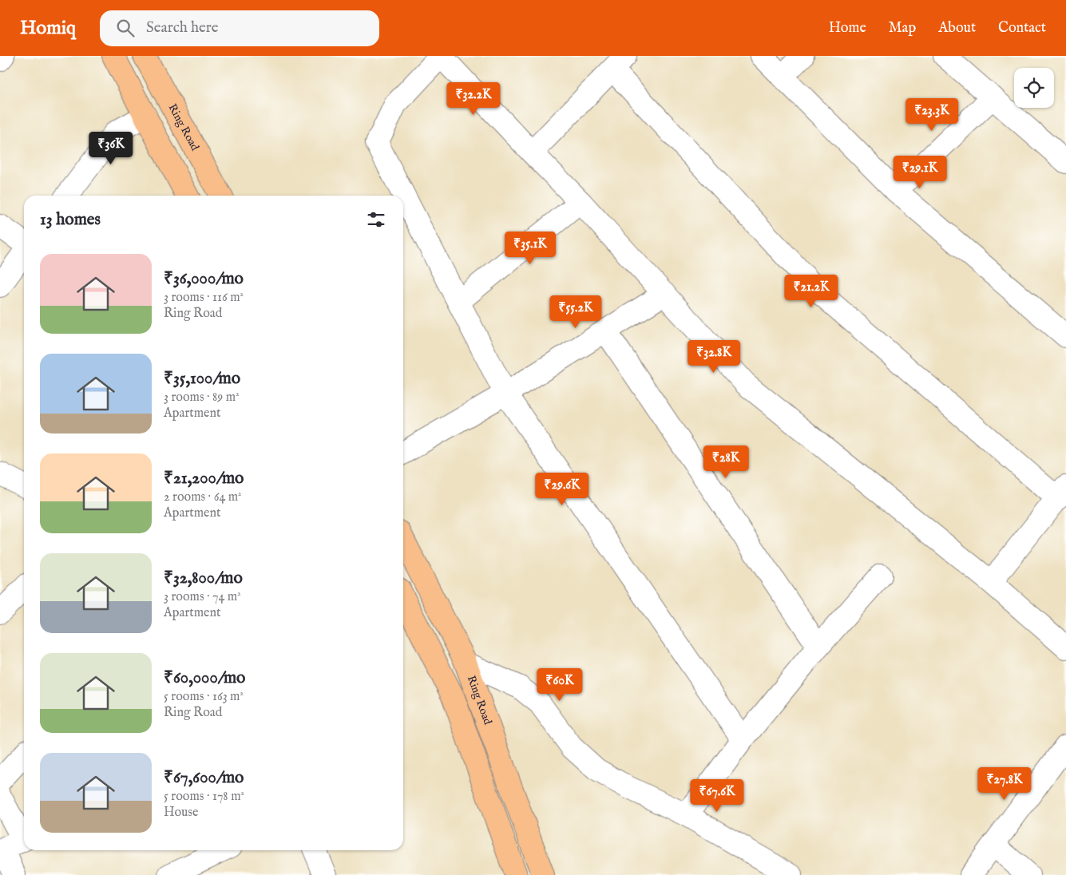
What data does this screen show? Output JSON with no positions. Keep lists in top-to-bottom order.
{
  "streets": {
    "highway": ["Ring Road"]
  },
  "page": {
    "header": "Homiq",
    "search": "Search here",
    "nav": [
      "Home",
      "Map",
      "About",
      "Contact"
    ],
    "price": [
      "₹32.2K",
      "₹23.3K",
      "₹36K",
      "₹29.1K",
      "₹35.1K",
      "₹21.2K",
      "₹55.2K",
      "₹32.8K",
      "₹28K",
      "₹29.6K",
      "₹60K",
      "₹27.8K",
      "₹67.6K"
    ],
    "heading": "13 homes",
    "list": [
      {
        "name": "₹36,000/mo",
        "note": "3 rooms · 116 m² · Ring Road"
      },
      {
        "name": "₹35,100/mo",
        "note": "3 rooms · 89 m² · Apartment"
      },
      {
        "name": "₹21,200/mo",
        "note": "2 rooms · 64 m² · Apartment"
      },
      {
        "name": "₹32,800/mo",
        "note": "3 rooms · 74 m² · Apartment"
      },
      {
        "name": "₹60,000/mo",
        "note": "5 rooms · 163 m² · Ring Road"
      },
      {
        "name": "₹67,600/mo",
        "note": "5 rooms · 178 m² · House"
      }
    ]
  }
}
